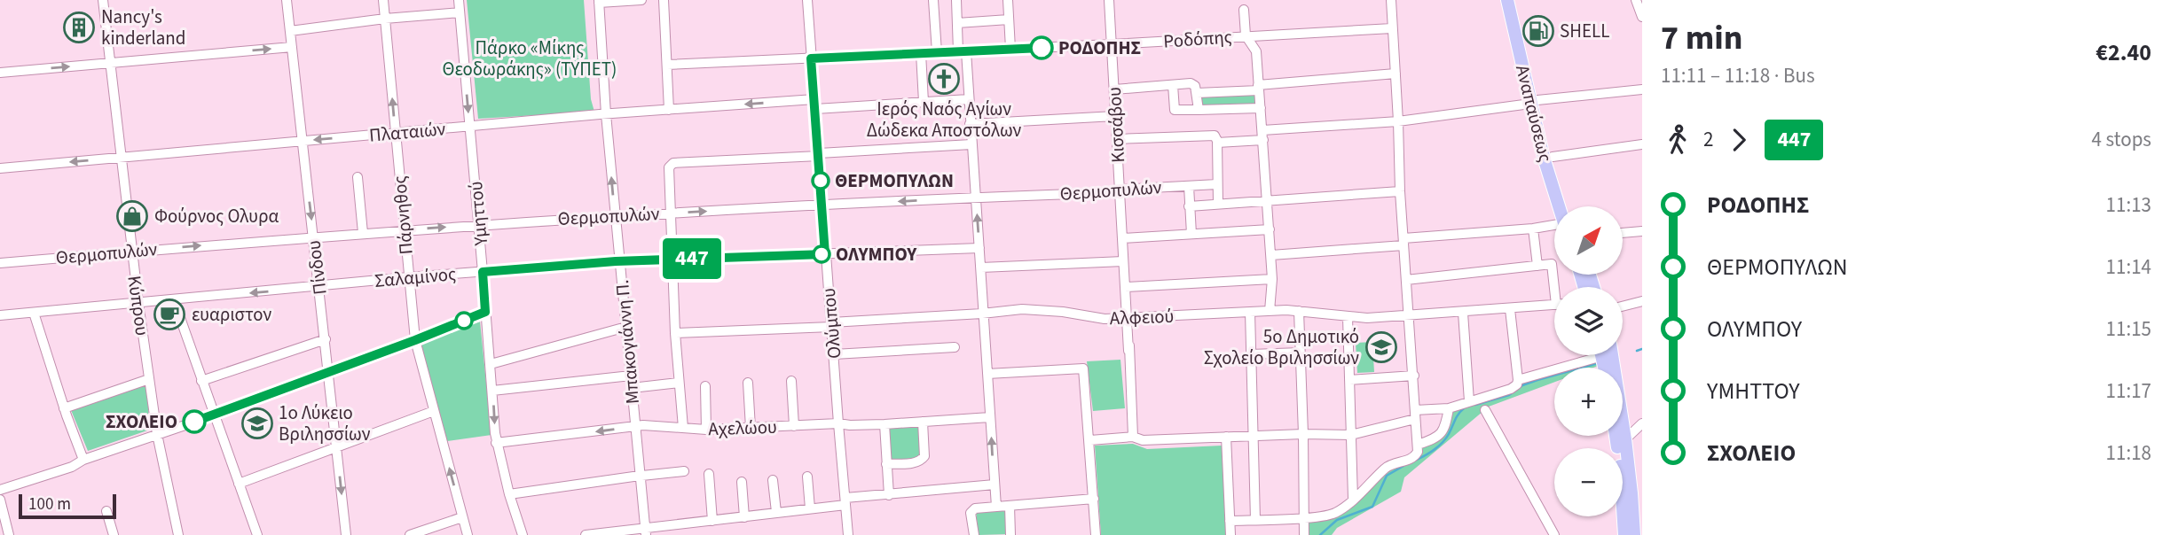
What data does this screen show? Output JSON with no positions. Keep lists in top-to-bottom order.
{
  "streets": {
    "main road": ["Αναπαύσεως"],
    "street": [
      "Ροδόπης",
      "Κισσάβου",
      "Πλαταιών",
      "Θερμοπυλών",
      "Υμηττού",
      "Πάρνηθος",
      "Πίνδου",
      "Σαλαμίνος",
      "Κύπρου",
      "Αλφειού",
      "Ολύμπου",
      "Μπακογιάννη Π.",
      "Αχελώου"
    ]
  },
  "crossings": [
    ["Ροδόπης", "Κισσάβου"],
    ["Ροδόπης", "Ολύμπου"],
    ["Κισσάβου", "Θερμοπυλών"],
    ["Κισσάβου", "Αλφειού"],
    ["Πλαταιών", "Υμηττού"],
    ["Πλαταιών", "Πάρνηθος"],
    ["Πλαταιών", "Πίνδου"],
    ["Πλαταιών", "Κύπρου"],
    ["Πλαταιών", "Ολύμπου"],
    ["Πλαταιών", "Μπακογιάννη Π."],
    ["Θερμοπυλών", "Υμηττού"],
    ["Θερμοπυλών", "Πάρνηθος"],
    ["Θερμοπυλών", "Πίνδου"],
    ["Θερμοπυλών", "Κύπρου"],
    ["Θερμοπυλών", "Ολύμπου"],
    ["Θερμοπυλών", "Μπακογιάννη Π."],
    ["Υμηττού", "Σαλαμίνος"],
    ["Υμηττού", "Αχελώου"],
    ["Πάρνηθος", "Σαλαμίνος"],
    ["Πίνδου", "Σαλαμίνος"],
    ["Σαλαμίνος", "Κύπρου"],
    ["Σαλαμίνος", "Ολύμπου"],
    ["Σαλαμίνος", "Μπακογιάννη Π."],
    ["Αλφειού", "Ολύμπου"],
    ["Ολύμπου", "Αχελώου"],
    ["Μπακογιάννη Π.", "Αχελώου"]
  ],
  "one_way": ["Πλαταιών", "Πάρνηθος"],
  "parks": ["Πάρκο «Μίκης Θεοδωράκης» (ΤΥΠΕΤ)"],
  "places": {
    "building": ["Nancy's kinderland"],
    "fuel station": ["SHELL"],
    "other": [
      "ΡΟΔΟΠΗΣ",
      "ΘΕΡΜΟΠΥΛΩΝ",
      "ΟΛΥΜΠΟΥ",
      "ΣΧΟΛΕΙΟ"
    ],
    "church": ["Ιερός Ναός Αγίων Δώδεκα Αποστόλων"],
    "shop": ["Φούρνος Ολυρα"],
    "cafe": ["ευαριστον"],
    "school or university": ["5ο Δημοτικό Σχολείο Βριλησσίων", "1o Λύκειο Βριλησσίων"]
  },
  "lines": ["bus line 447"],
  "scale_bar": "100 m",
  "north": "top right",
  "page": {
    "on_map": "447",
    "heading": ["7 min", "11:11 – 11:18 · Bus", "€2.40"],
    "legs": ["2", "447", "4 stops"],
    "list": [
      {
        "name": "ΡΟΔΟΠΗΣ",
        "value": "11:13"
      },
      {
        "name": "ΘΕΡΜΟΠΥΛΩΝ",
        "value": "11:14"
      },
      {
        "name": "ΟΛΥΜΠΟΥ",
        "value": "11:15"
      },
      {
        "name": "ΥΜΗΤΤΟΥ",
        "value": "11:17"
      },
      {
        "name": "ΣΧΟΛΕΙΟ",
        "value": "11:18"
      }
    ],
    "map_buttons": ["+", "−"],
    "scale": "100 m"
  }
}
